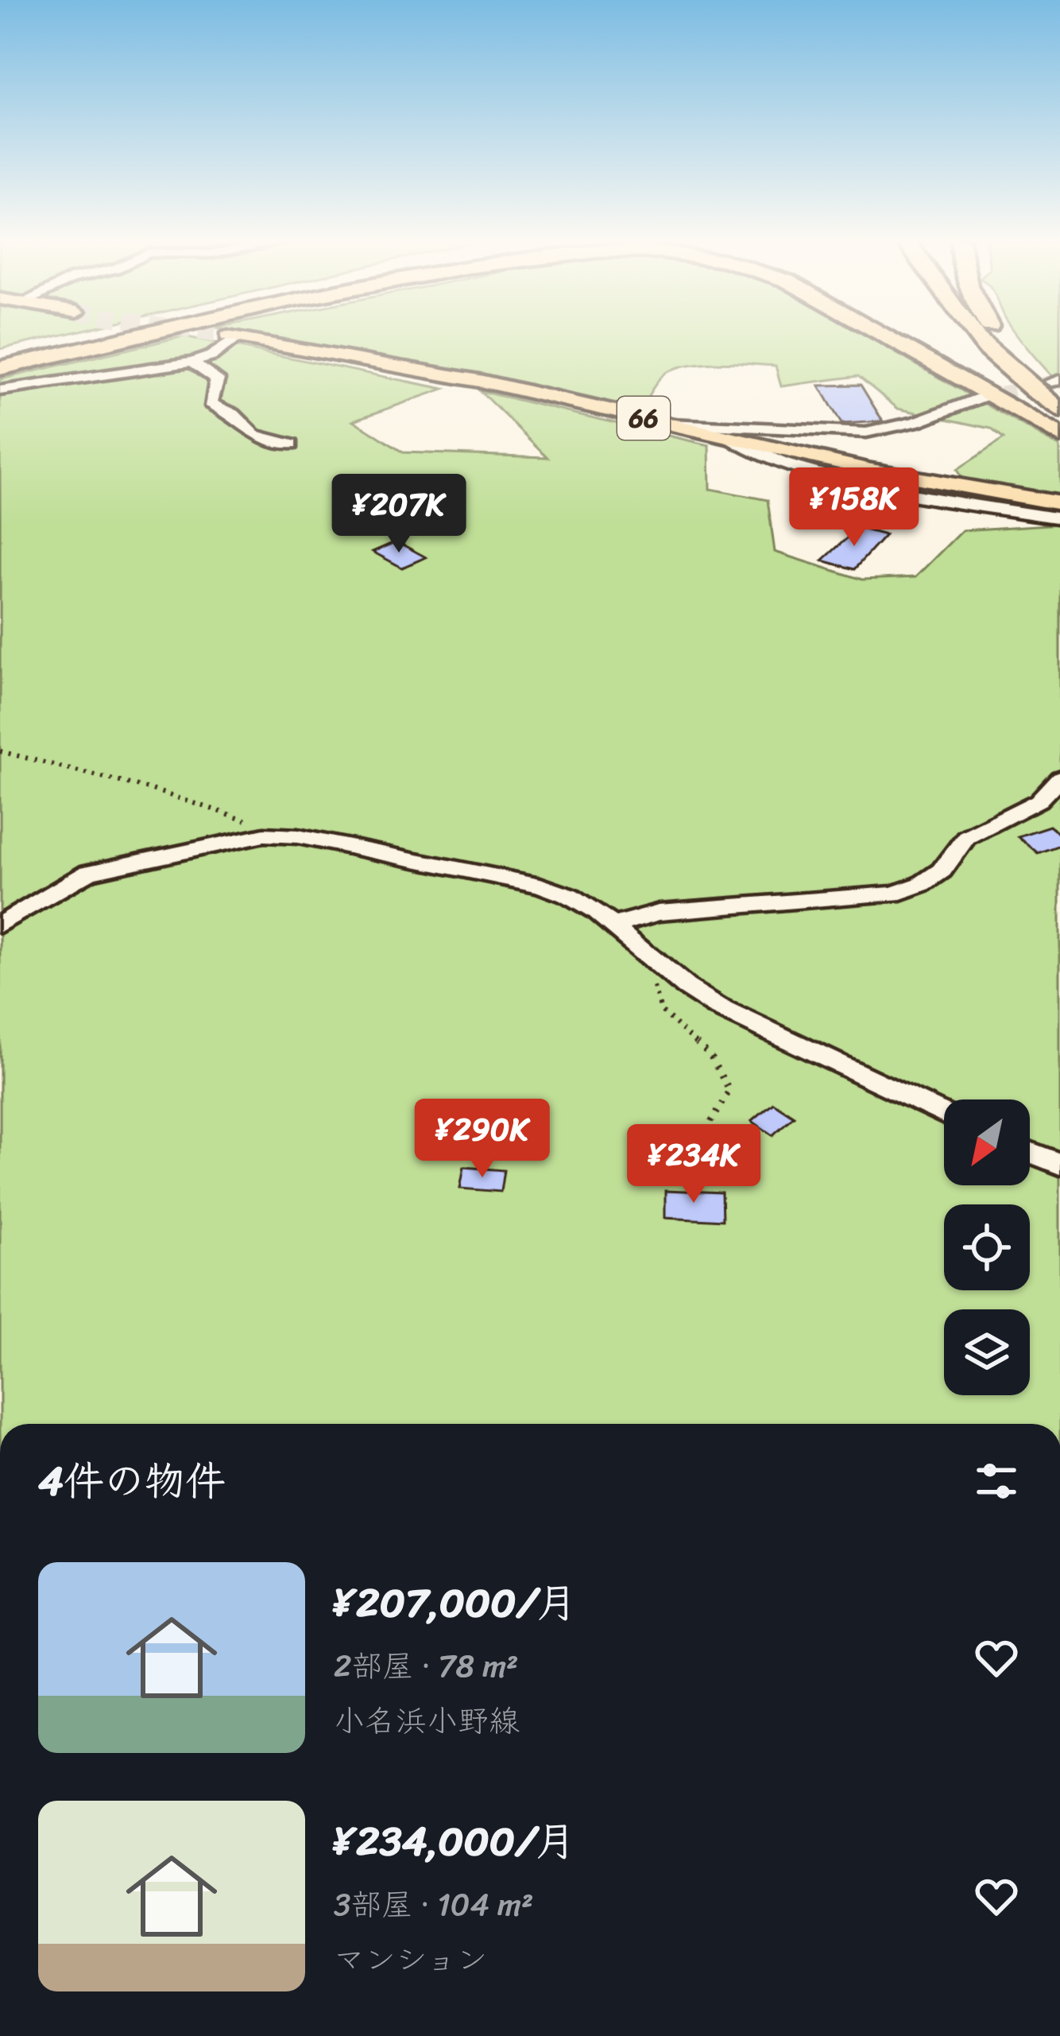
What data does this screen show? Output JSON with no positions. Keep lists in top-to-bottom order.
{
  "streets": {
    "main road": ["66"]
  },
  "north": "bottom left",
  "page": {
    "price": [
      "¥158K",
      "¥207K",
      "¥290K",
      "¥234K"
    ],
    "heading": "4件の物件",
    "list": [
      {
        "name": "¥207,000/月",
        "note": "2部屋 · 78 m² · 小名浜小野線"
      },
      {
        "name": "¥234,000/月",
        "note": "3部屋 · 104 m² · マンション"
      }
    ]
  }
}
